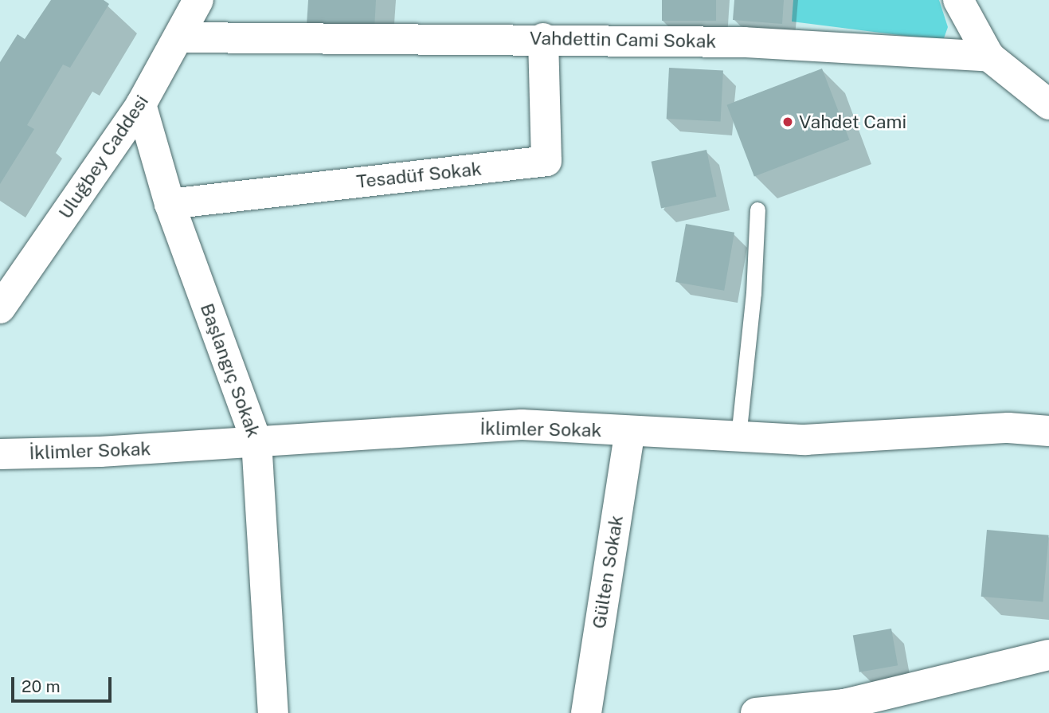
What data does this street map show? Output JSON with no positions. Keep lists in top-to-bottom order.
{
  "streets": {
    "street": [
      "Vahdettin Cami Sokak",
      "Uluğbey Caddesi",
      "Tesadüf Sokak",
      "Başlangıç Sokak",
      "İklimler Sokak",
      "Gülten Sokak"
    ]
  },
  "crossings": [
    ["Vahdettin Cami Sokak", "Uluğbey Caddesi"],
    ["Vahdettin Cami Sokak", "Tesadüf Sokak"],
    ["Uluğbey Caddesi", "Başlangıç Sokak"],
    ["Tesadüf Sokak", "Başlangıç Sokak"],
    ["Başlangıç Sokak", "İklimler Sokak"],
    ["İklimler Sokak", "Gülten Sokak"]
  ],
  "places": ["Vahdet Cami"],
  "scale_bar": "20 m"
}
